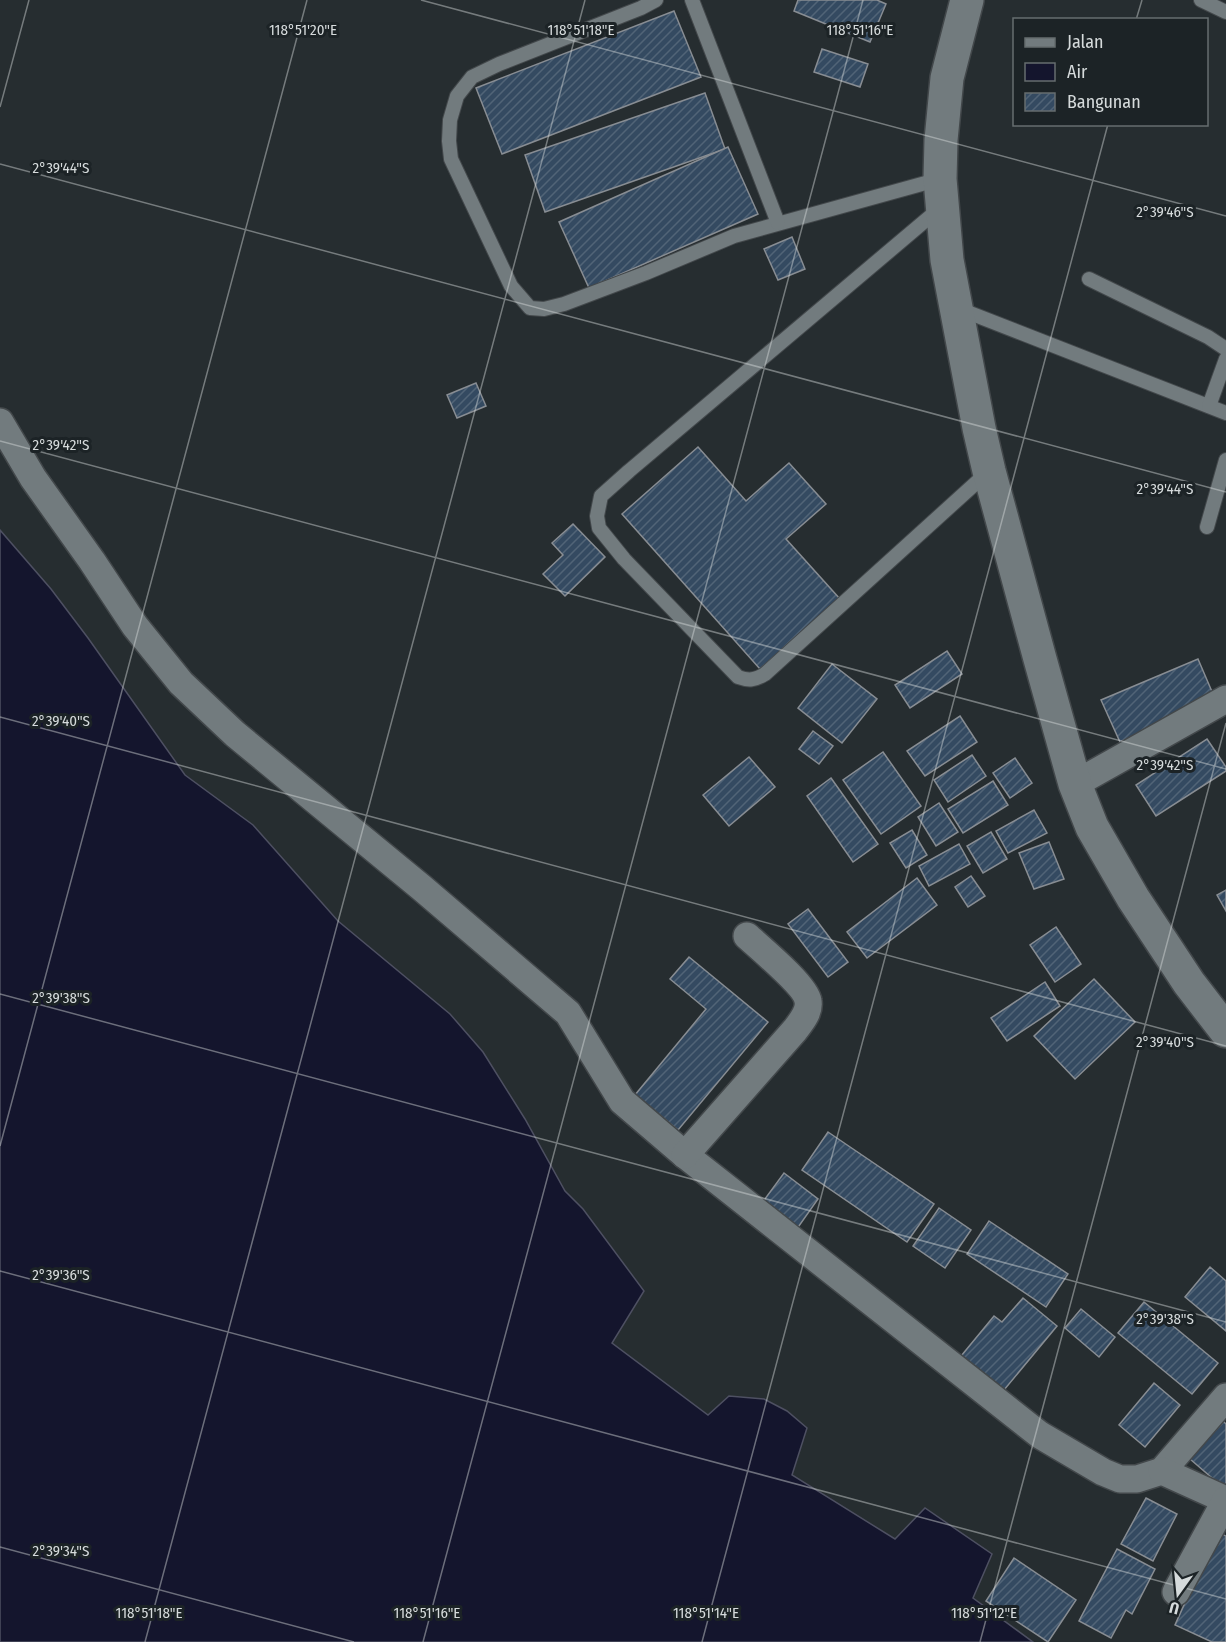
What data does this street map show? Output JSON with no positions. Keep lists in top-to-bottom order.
{
  "legend": ["Jalan", "Air", "Bangunan"],
  "north": "bottom",
  "coordinates": [
    "118°51'20\"E",
    "118°51'18\"E",
    "118°51'16\"E",
    "2°39'44\"S",
    "2°39'46\"S",
    "2°39'42\"S",
    "2°39'40\"S",
    "2°39'38\"S",
    "2°39'36\"S",
    "2°39'34\"S",
    "118°51'14\"E",
    "118°51'12\"E"
  ]
}
